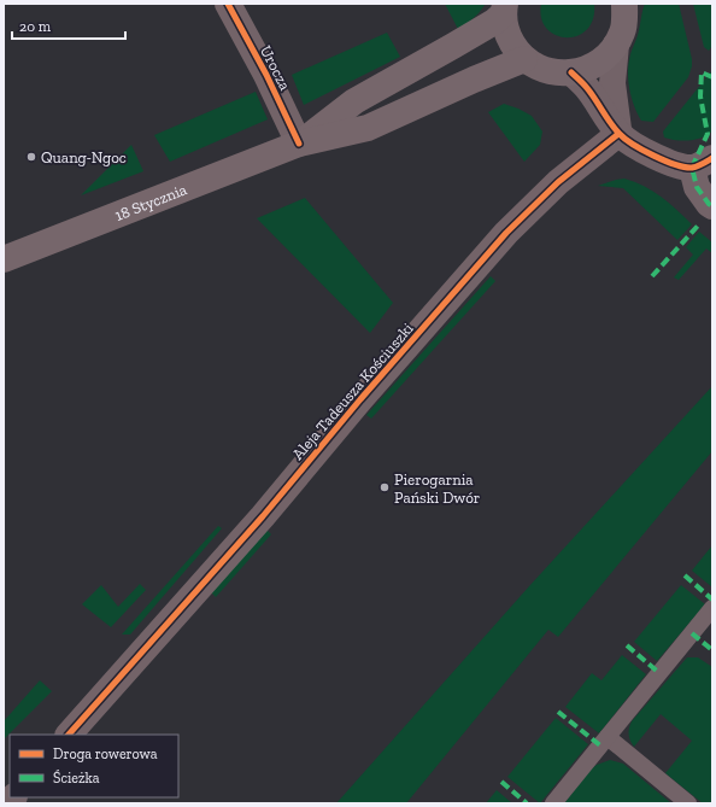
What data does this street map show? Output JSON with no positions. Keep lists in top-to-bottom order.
{
  "streets": {
    "main road": ["18 Stycznia"],
    "street": ["Urocza", "Aleja Tadeusza Kościuszki"]
  },
  "crossings": [
    ["Urocza", "18 Stycznia"]
  ],
  "places": ["Quang-Ngoc", "Pierogarnia Pański Dwór"],
  "legend": ["Droga rowerowa", "Ścieżka"],
  "scale_bar": "20 m"
}
